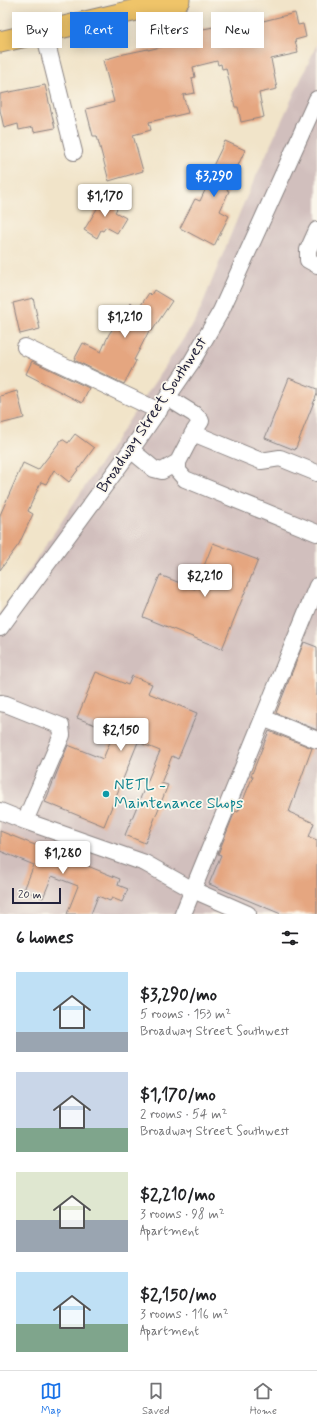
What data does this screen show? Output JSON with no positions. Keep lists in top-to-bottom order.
{
  "streets": {
    "street": ["Broadway Street Southwest"]
  },
  "places": ["NETL - Maintenance Shops"],
  "scale_bar": "20 m",
  "page": {
    "chip": [
      "Buy",
      "Rent",
      "Filters",
      "New"
    ],
    "price": [
      "$3,290",
      "$1,170",
      "$1,210",
      "$2,210",
      "$2,150",
      "$1,280"
    ],
    "scale": "20 m",
    "heading": "6 homes",
    "list": [
      {
        "name": "$3,290/mo",
        "note": "5 rooms · 153 m² · Broadway Street Southwest"
      },
      {
        "name": "$1,170/mo",
        "note": "2 rooms · 54 m² · Broadway Street Southwest"
      },
      {
        "name": "$2,210/mo",
        "note": "3 rooms · 98 m² · Apartment"
      },
      {
        "name": "$2,150/mo",
        "note": "3 rooms · 116 m² · Apartment"
      }
    ],
    "tabs": ["Map", "Saved", "Home"]
  }
}
